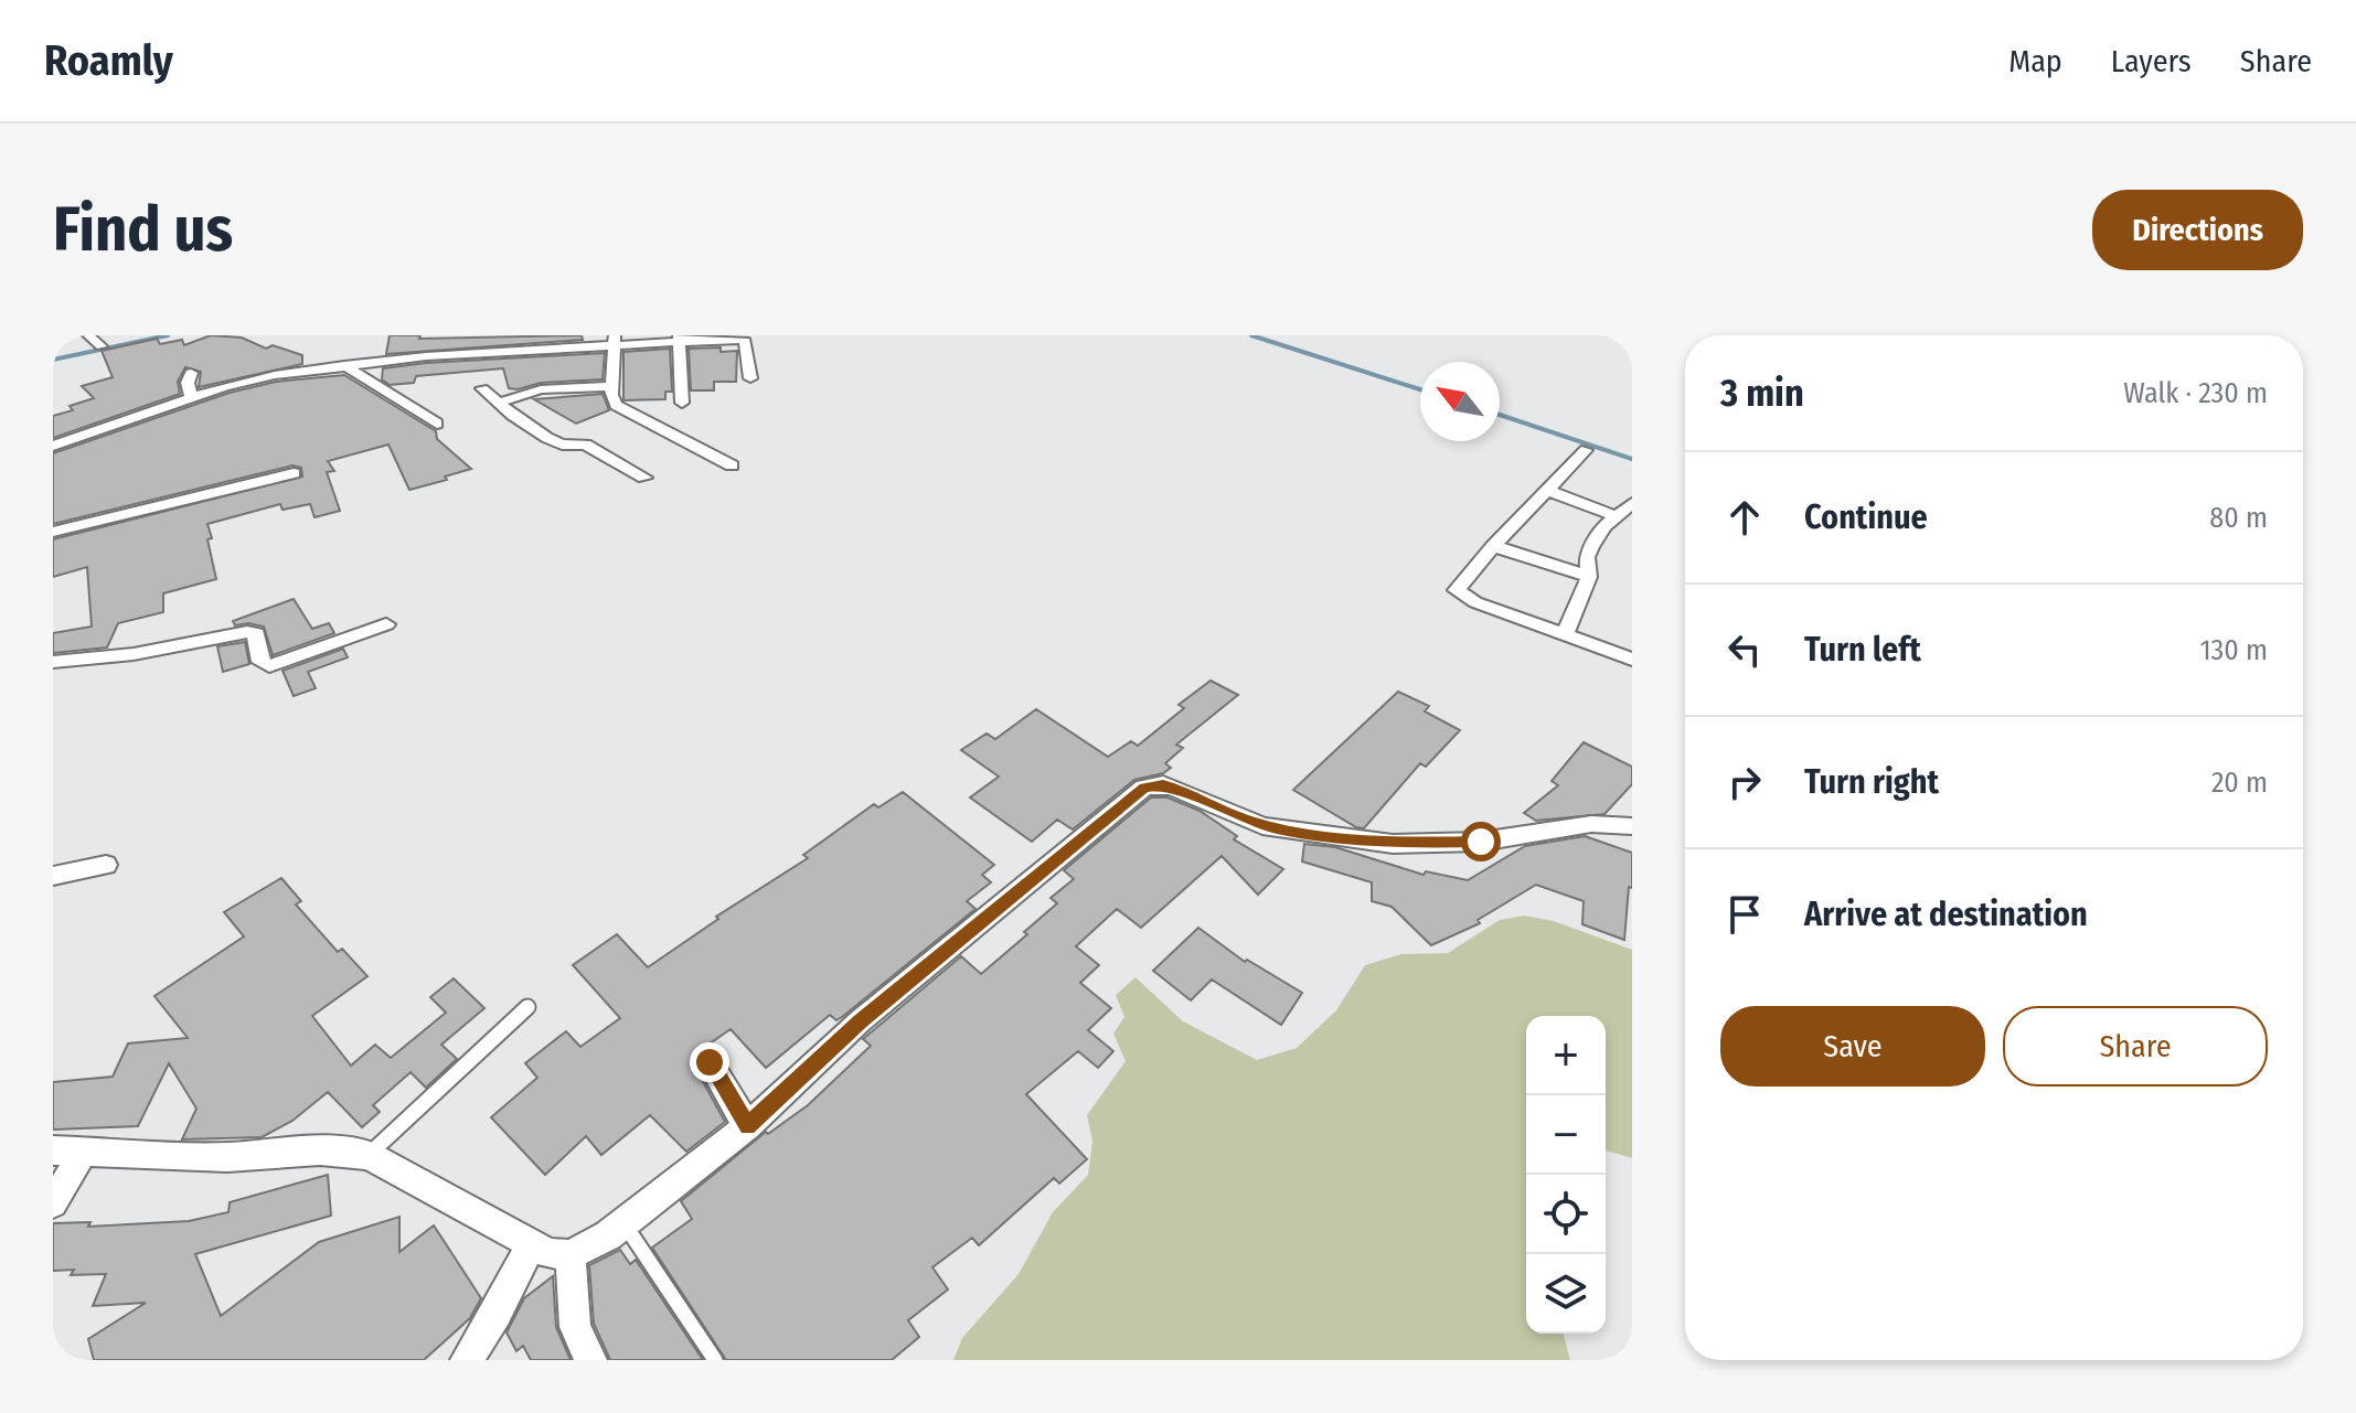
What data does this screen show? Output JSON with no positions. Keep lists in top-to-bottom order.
{
  "north": "top left",
  "page": {
    "header": "Roamly",
    "nav": ["Map", "Layers", "Share"],
    "buttons": [
      "Directions",
      ["Save", "Share"]
    ],
    "title": "Find us",
    "heading": ["3 min", "Walk · 230 m"],
    "list": [
      ["Continue", "80 m"],
      ["Turn left", "130 m"],
      ["Turn right", "20 m"],
      "Arrive at destination"
    ],
    "map_buttons": ["+", "−"]
  }
}
